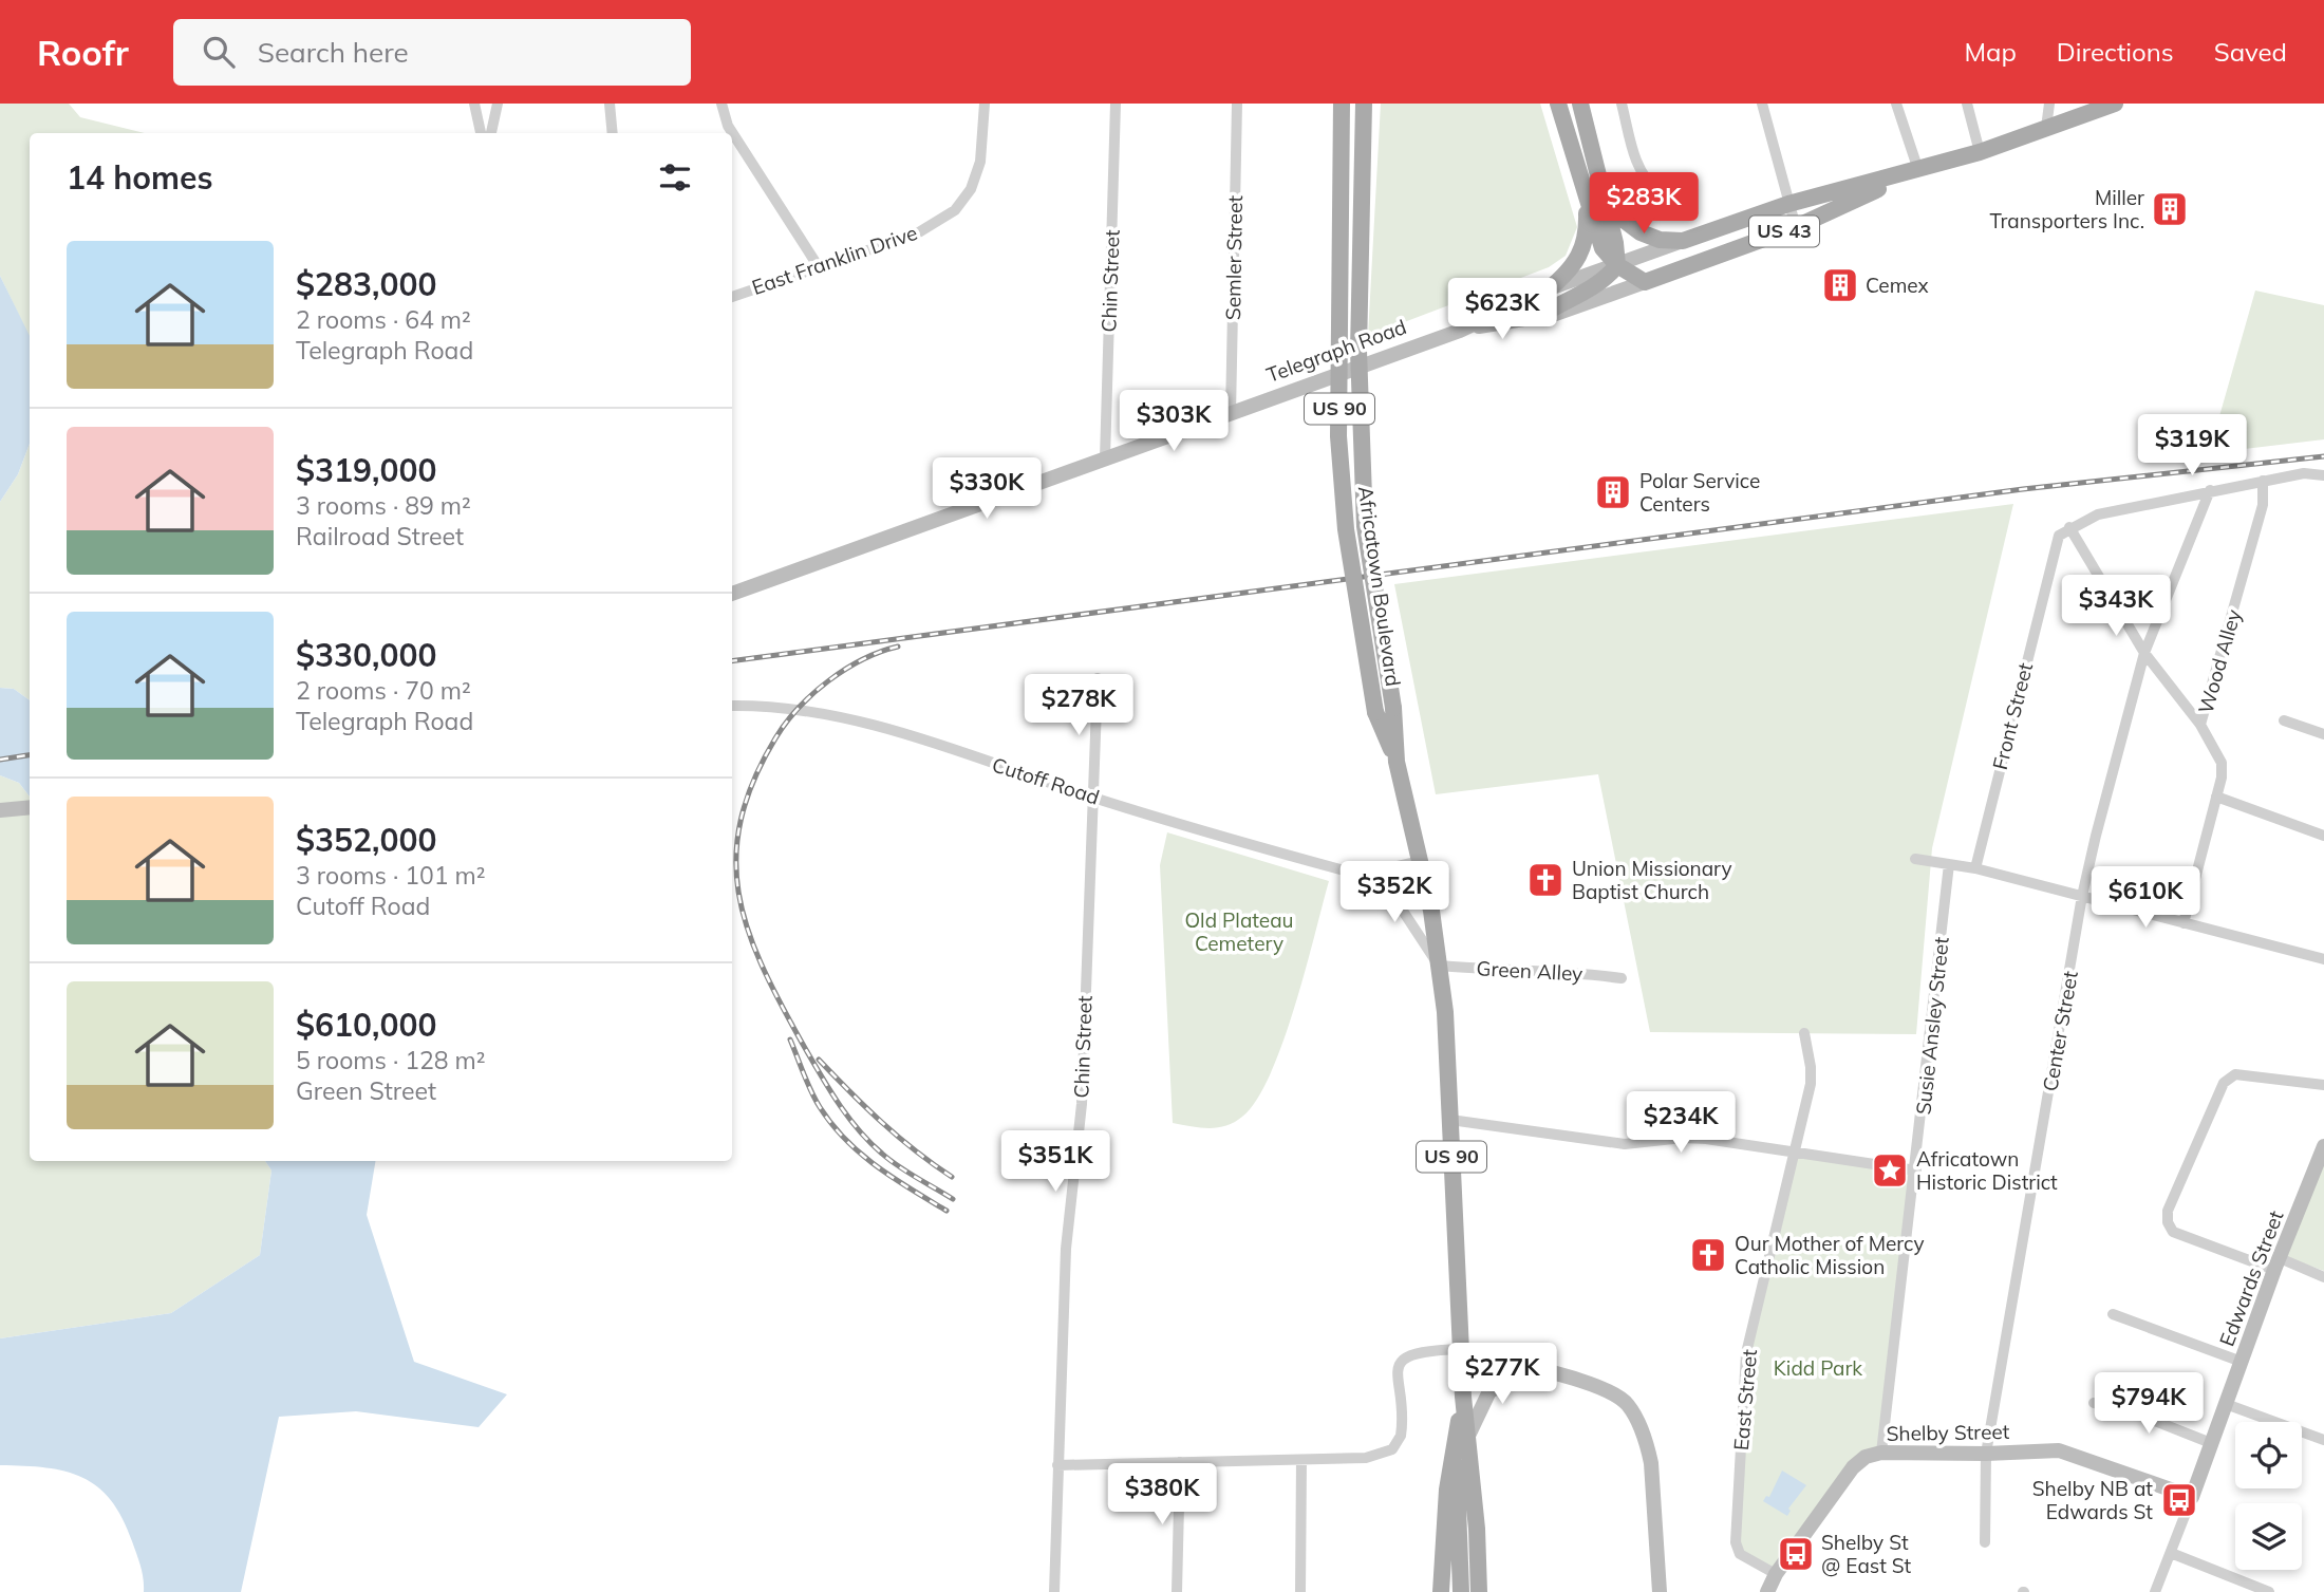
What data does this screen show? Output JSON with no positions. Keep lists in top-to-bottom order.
{
  "streets": {
    "main road": [
      "US 43",
      "Telegraph Road",
      "US 90",
      "Africatown Boulevard"
    ],
    "street": [
      "Semler Street",
      "East Franklin Drive",
      "Chin Street",
      "Wood Alley",
      "Front Street",
      "Cutoff Road",
      "Green Alley",
      "Susie Ansley Street",
      "Center Street",
      "Edwards Street",
      "East Street",
      "Shelby Street"
    ]
  },
  "crossings": [
    ["Semler Street", "Telegraph Road"],
    ["Chin Street", "Telegraph Road"],
    ["Chin Street", "Cutoff Road"],
    ["Africatown Boulevard", "Cutoff Road"],
    ["Africatown Boulevard", "Green Alley"],
    ["Cutoff Road", "Green Alley"],
    ["Susie Ansley Street", "Shelby Street"],
    ["Center Street", "Shelby Street"],
    ["Edwards Street", "Shelby Street"],
    ["East Street", "Shelby Street"]
  ],
  "parks": ["Old Plateau Cemetery", "Kidd Park"],
  "places": {
    "building": ["Miller Transporters Inc.", "Cemex", "Polar Service Centers"],
    "church": ["Union Missionary Baptist Church", "Our Mother of Mercy Catholic Mission"],
    "place": ["Africatown Historic District"],
    "bus stop": ["Shelby NB at Edwards St", "Shelby St @ East St"]
  },
  "page": {
    "header": "Roofr",
    "search": "Search here",
    "nav": ["Map", "Directions", "Saved"],
    "heading": "14 homes",
    "price": [
      "$283K",
      "$623K",
      "$303K",
      "$319K",
      "$330K",
      "$343K",
      "$278K",
      "$352K",
      "$610K",
      "$234K",
      "$351K",
      "$277K",
      "$794K",
      "$380K"
    ],
    "list": [
      {
        "name": "$283,000",
        "note": "2 rooms · 64 m² · Telegraph Road"
      },
      {
        "name": "$319,000",
        "note": "3 rooms · 89 m² · Railroad Street"
      },
      {
        "name": "$330,000",
        "note": "2 rooms · 70 m² · Telegraph Road"
      },
      {
        "name": "$352,000",
        "note": "3 rooms · 101 m² · Cutoff Road"
      },
      {
        "name": "$610,000",
        "note": "5 rooms · 128 m² · Green Street"
      }
    ]
  }
}
